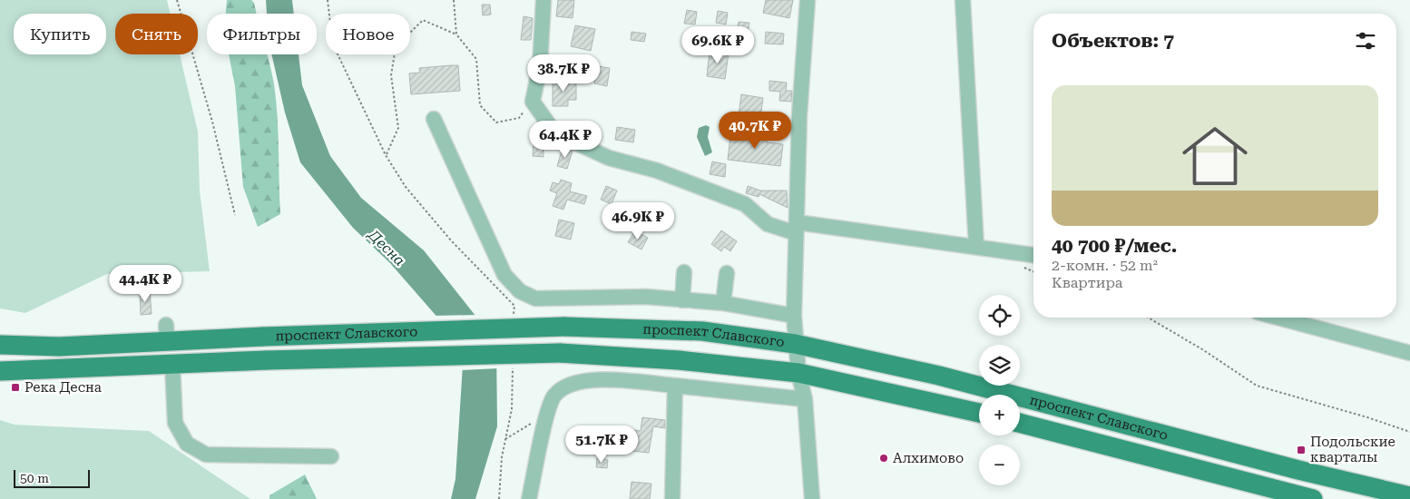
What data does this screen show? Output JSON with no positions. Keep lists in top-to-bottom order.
{
  "streets": {
    "main road": ["проспект Славского"]
  },
  "water": ["Десна"],
  "places": {
    "transit": ["Река Десна", "Подольские кварталы"],
    "other": ["Алхимово"]
  },
  "scale_bar": "50 m",
  "page": {
    "chip": [
      "Купить",
      "Снять",
      "Фильтры",
      "Новое"
    ],
    "heading": "Объектов: 7",
    "price": [
      "69.6K ₽",
      "38.7K ₽",
      "40.7K ₽",
      "64.4K ₽",
      "46.9K ₽",
      "44.4K ₽",
      "51.7K ₽"
    ],
    "list": [
      {
        "name": "40 700 ₽/мес.",
        "note": "2-комн. · 52 m² · Квартира"
      }
    ],
    "map_buttons": ["+", "−"],
    "scale": "50 m"
  }
}
